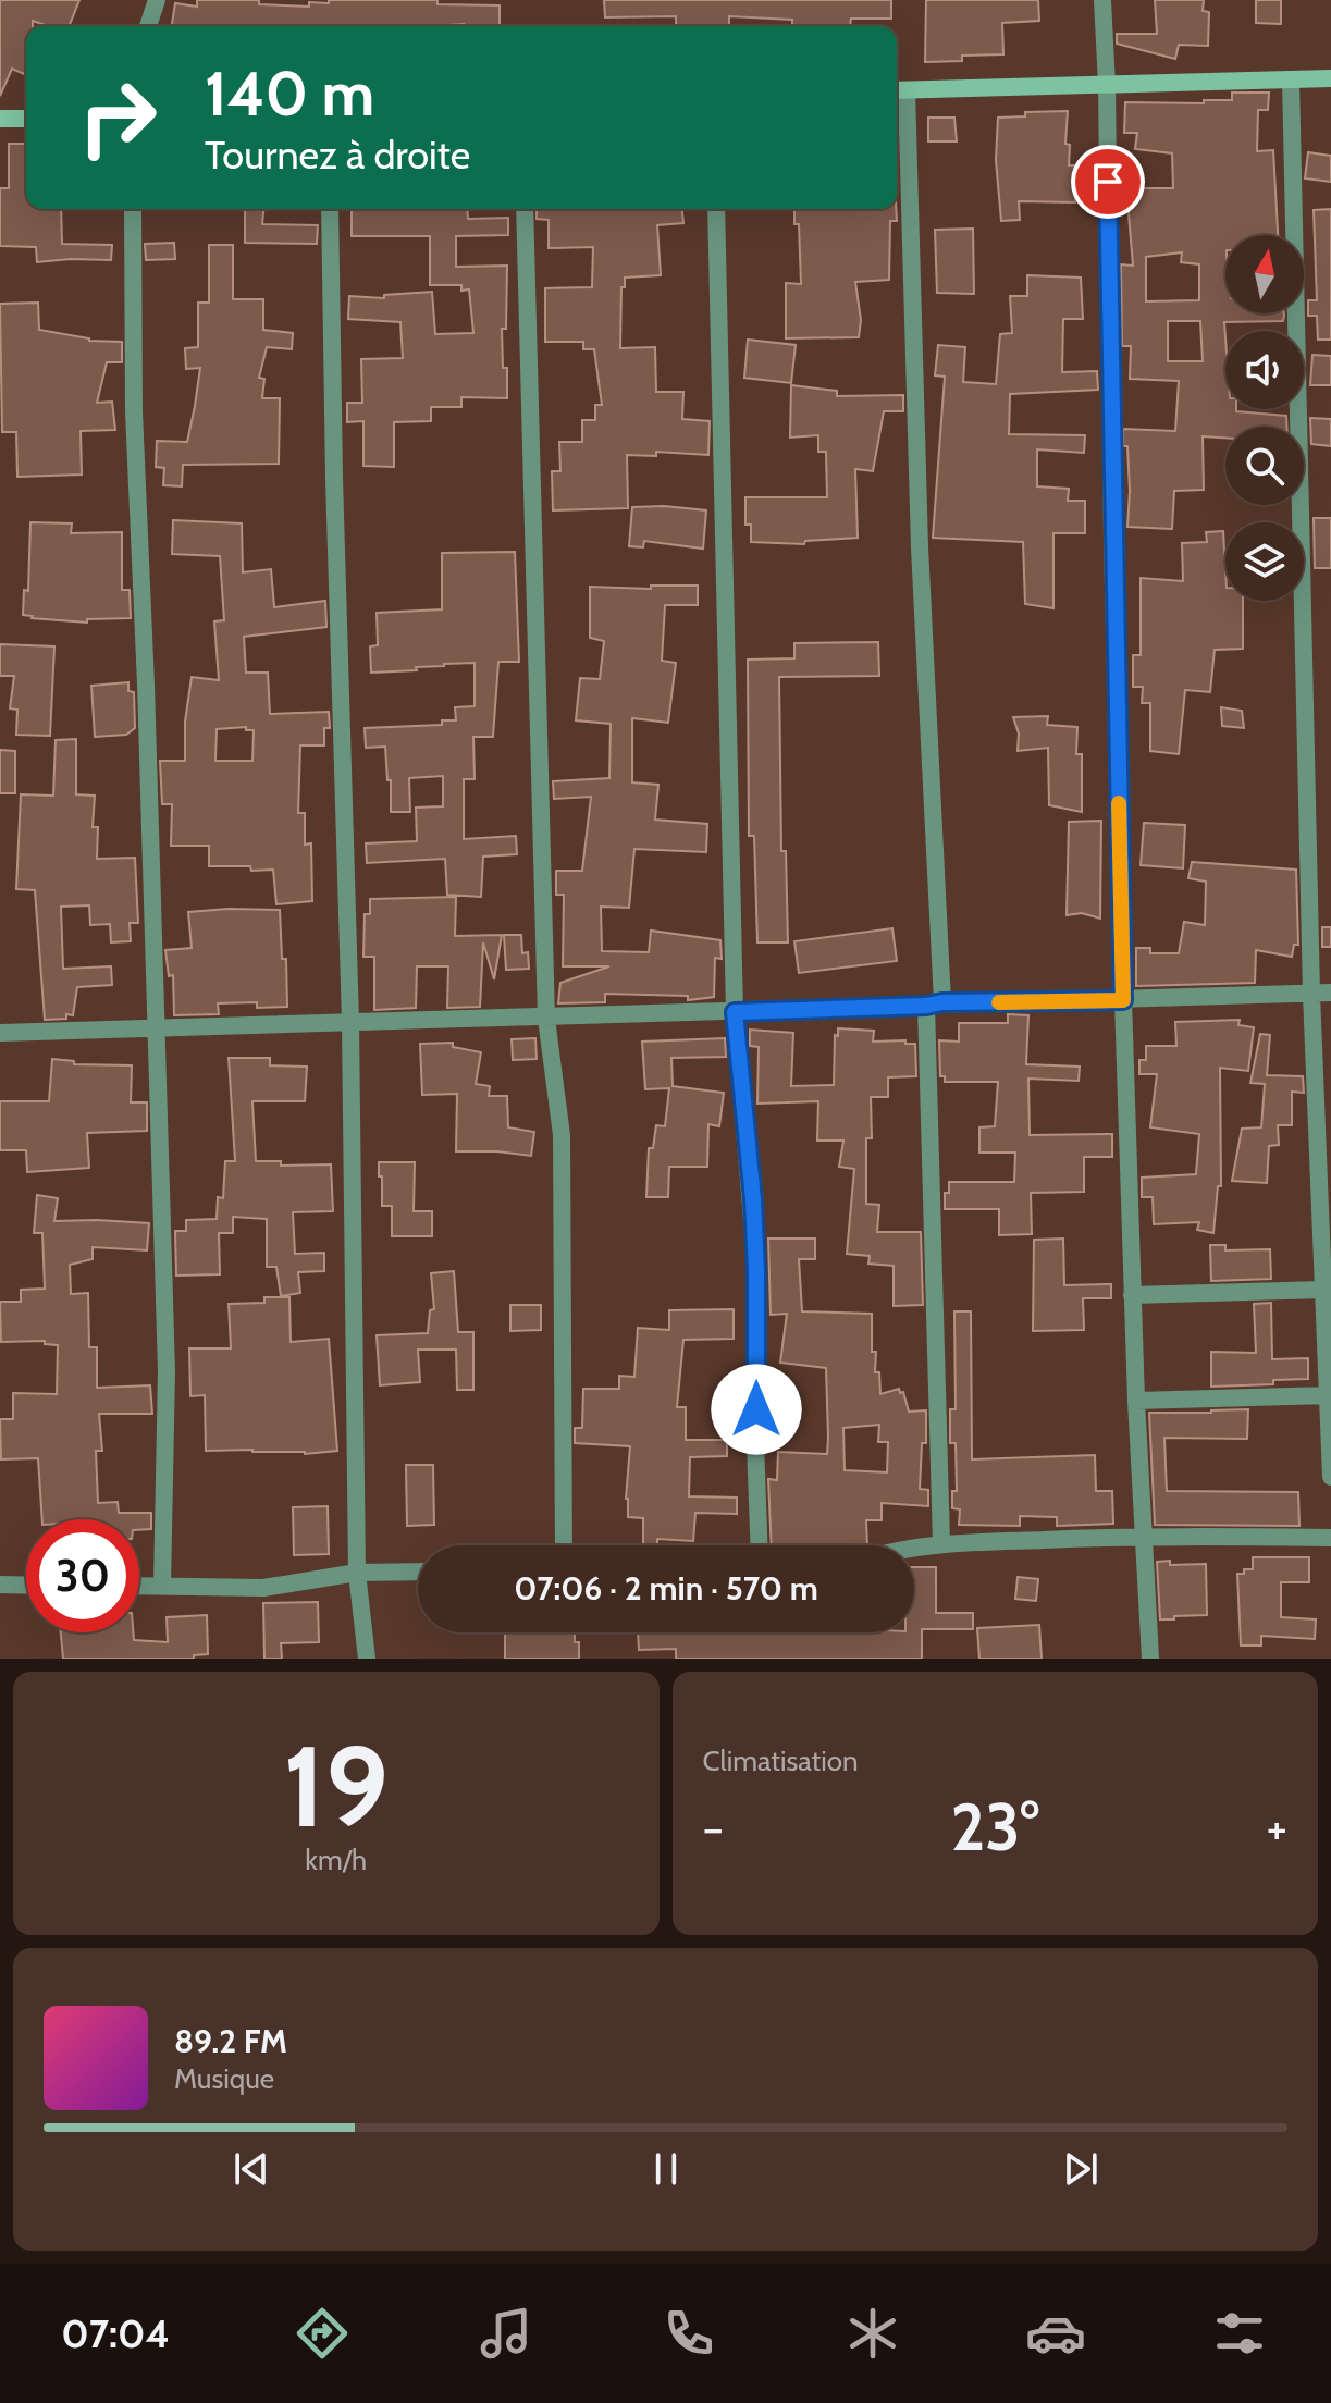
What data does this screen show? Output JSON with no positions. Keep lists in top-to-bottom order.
{
  "north": "top",
  "page": {
    "turn": ["140 m", "Tournez à droite"],
    "limit": "30",
    "trip": "07:06 · 2 min · 570 m",
    "tile": [
      ["19", "km/h"],
      "Climatisation"
    ],
    "heat": ["−", "23°", "+"],
    "song": ["89.2 FM", "Musique"],
    "tabs": "07:04"
  }
}
